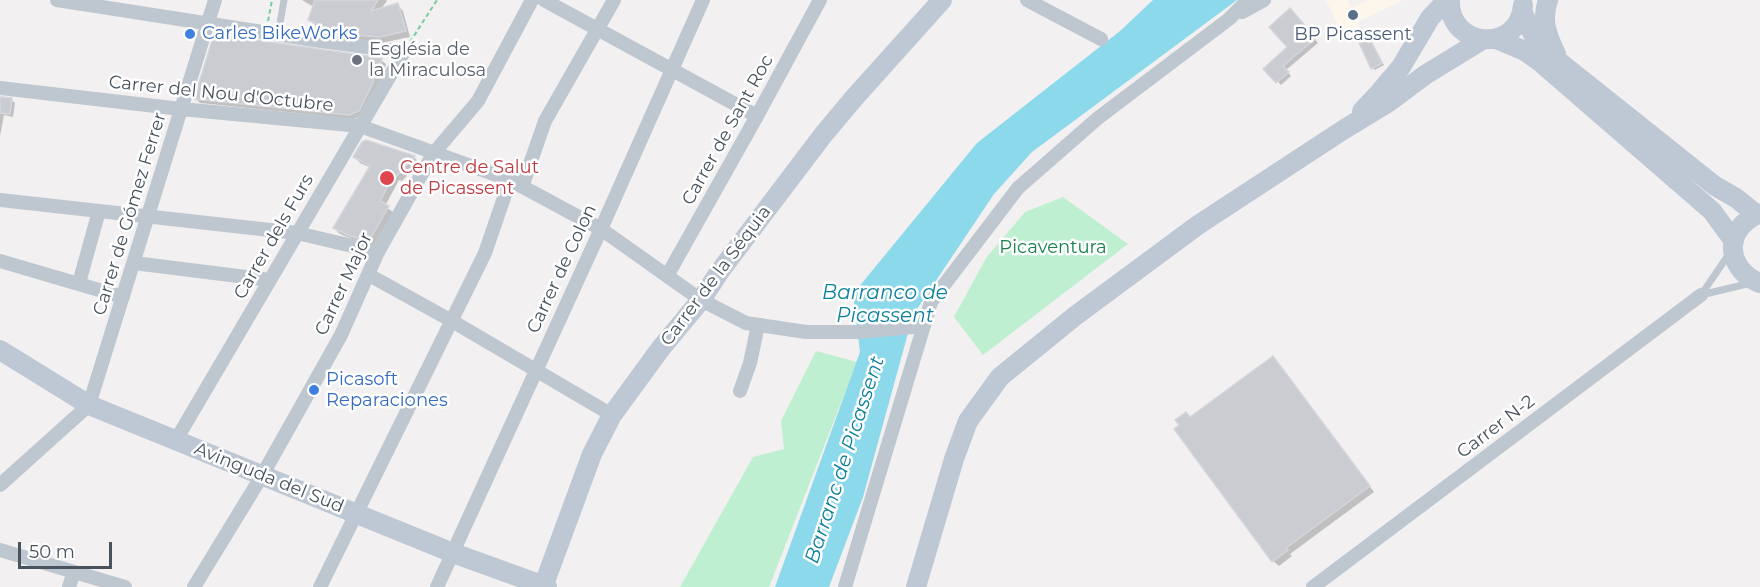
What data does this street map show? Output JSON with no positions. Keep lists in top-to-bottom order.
{
  "streets": {
    "street": [
      "Carrer del Nou d'Octubre",
      "Carrer de Sant Roc",
      "Carrer de Gómez Ferrer",
      "Carrer dels Furs",
      "Carrer de Colon",
      "Carrer de la Séquia",
      "Carrer Major",
      "Carrer N-2",
      "Avinguda del Sud"
    ]
  },
  "crossings": [
    ["Carrer del Nou d'Octubre", "Carrer de Sant Roc"],
    ["Carrer del Nou d'Octubre", "Carrer de Gómez Ferrer"],
    ["Carrer del Nou d'Octubre", "Carrer dels Furs"],
    ["Carrer del Nou d'Octubre", "Carrer de Colon"],
    ["Carrer del Nou d'Octubre", "Carrer de la Séquia"],
    ["Carrer del Nou d'Octubre", "Carrer Major"],
    ["Carrer de Gómez Ferrer", "Avinguda del Sud"],
    ["Carrer dels Furs", "Avinguda del Sud"],
    ["Carrer de Colon", "Avinguda del Sud"],
    ["Carrer de la Séquia", "Avinguda del Sud"],
    ["Carrer Major", "Avinguda del Sud"]
  ],
  "water": ["Barranco de Picassent", "Barranc de Picassent"],
  "parks": ["Picaventura"],
  "places": [
    "BP Picassent",
    "Carles BikeWorks",
    "Església de la Miraculosa",
    "Centre de Salut de Picassent",
    "Picasoft Reparaciones"
  ],
  "scale_bar": "50 m"
}
